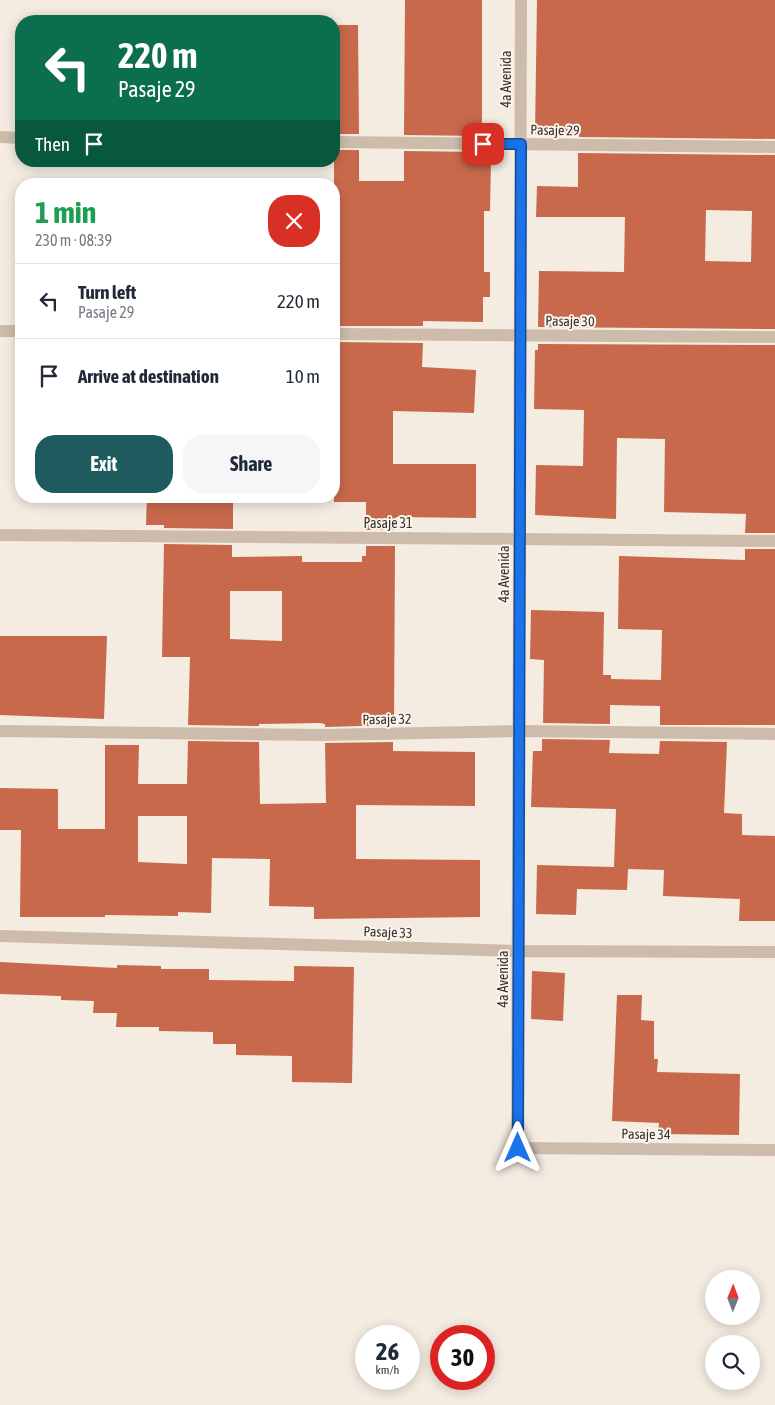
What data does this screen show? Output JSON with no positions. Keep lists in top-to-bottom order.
{
  "streets": {
    "street": [
      "4a Avenida",
      "Pasaje 29",
      "Pasaje 30",
      "Pasaje 31",
      "Pasaje 32",
      "Pasaje 33",
      "Pasaje 34"
    ]
  },
  "crossings": [
    ["4a Avenida", "Pasaje 29"],
    ["4a Avenida", "Pasaje 30"],
    ["4a Avenida", "Pasaje 31"],
    ["4a Avenida", "Pasaje 32"],
    ["4a Avenida", "Pasaje 33"],
    ["4a Avenida", "Pasaje 34"]
  ],
  "north": "top",
  "page": {
    "turn": ["220 m", "Pasaje 29"],
    "then": "Then",
    "heading": ["1 min", "230 m · 08:39"],
    "list": [
      {
        "name": "Turn left",
        "note": "Pasaje 29",
        "value": "220 m"
      },
      {
        "name": "Arrive at destination",
        "value": "10 m"
      }
    ],
    "buttons": ["Exit", "Share"],
    "speed": "26 km/h",
    "limit": "30"
  }
}
